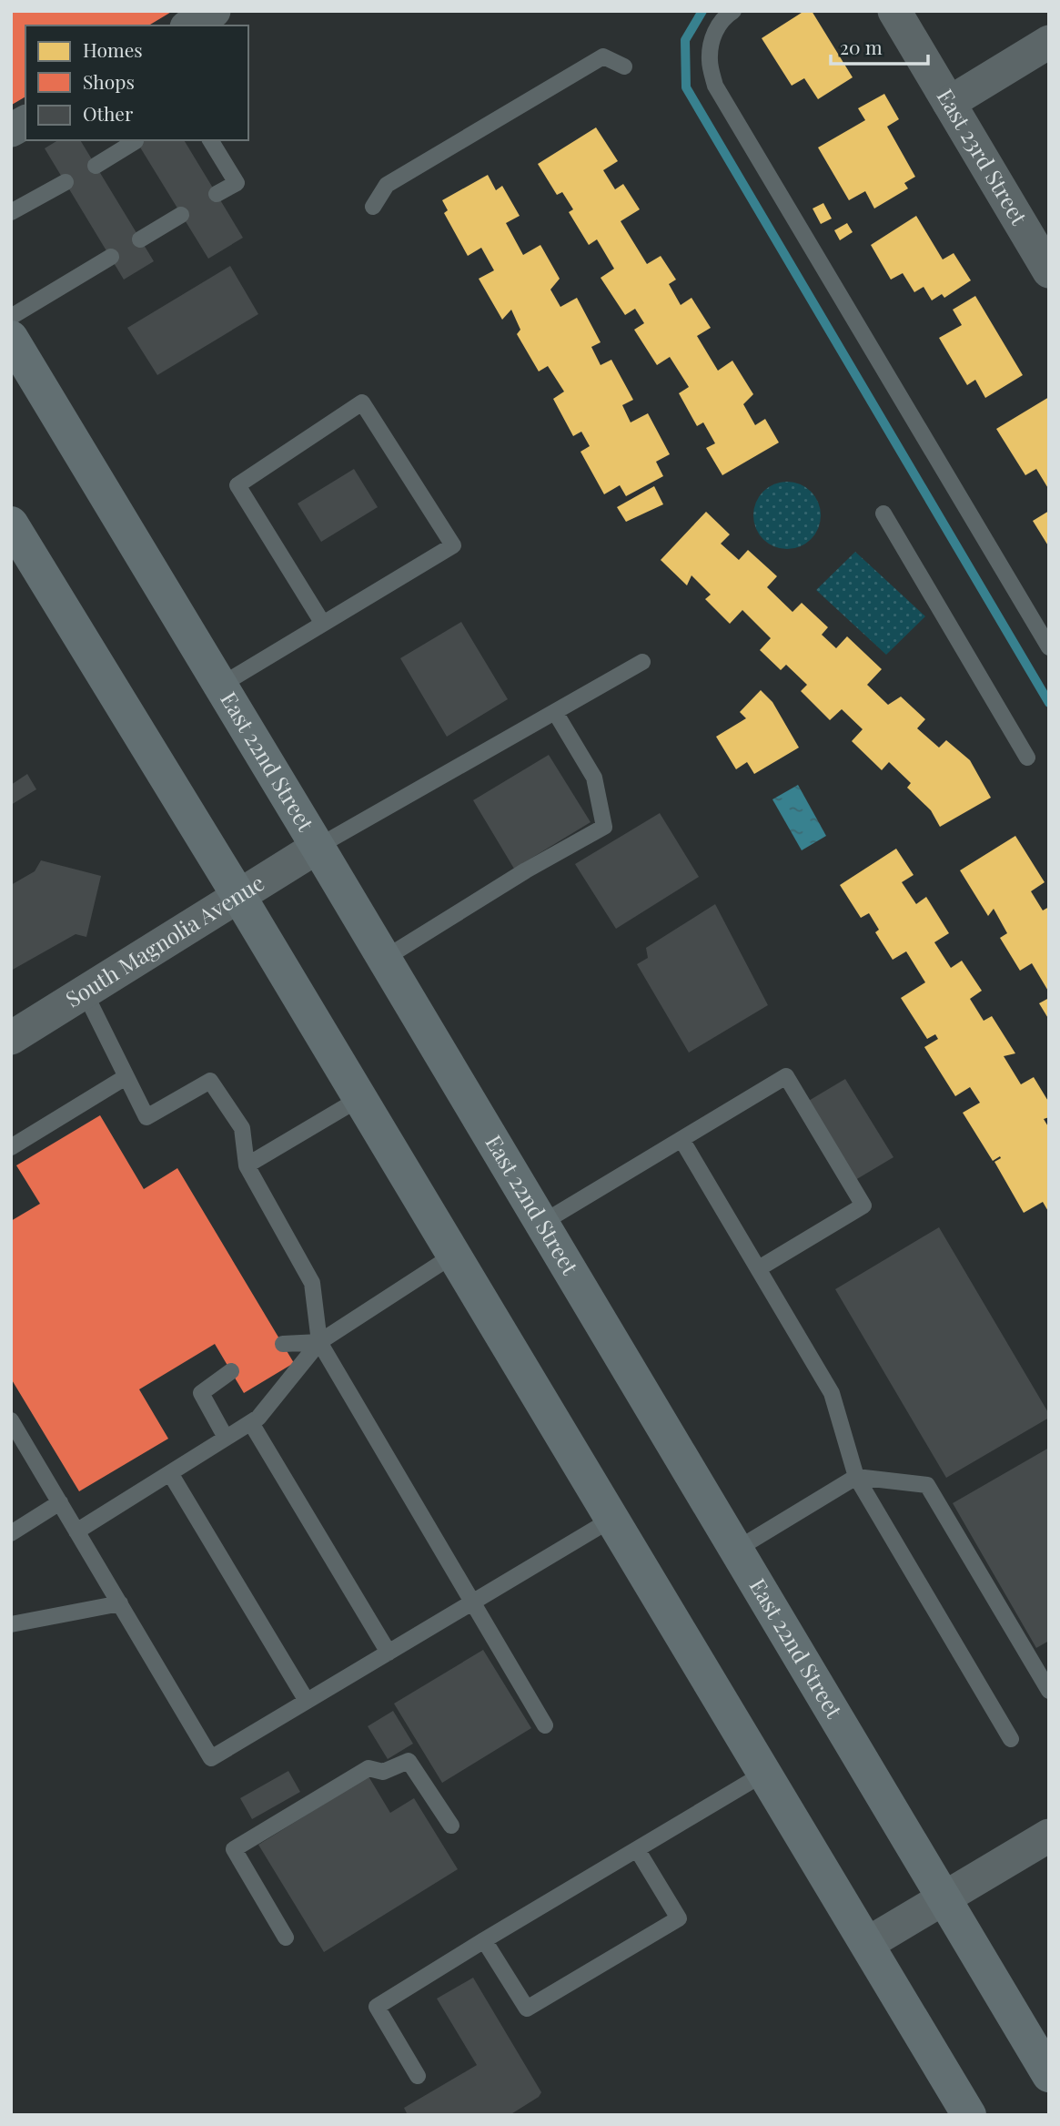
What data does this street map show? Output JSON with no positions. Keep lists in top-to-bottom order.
{
  "streets": {
    "main road": ["East 22nd Street"],
    "street": ["East 23rd Street", "South Magnolia Avenue"]
  },
  "crossings": [
    ["East 22nd Street", "South Magnolia Avenue"]
  ],
  "legend": ["Homes", "Shops", "Other"],
  "scale_bar": "20 m"
}
